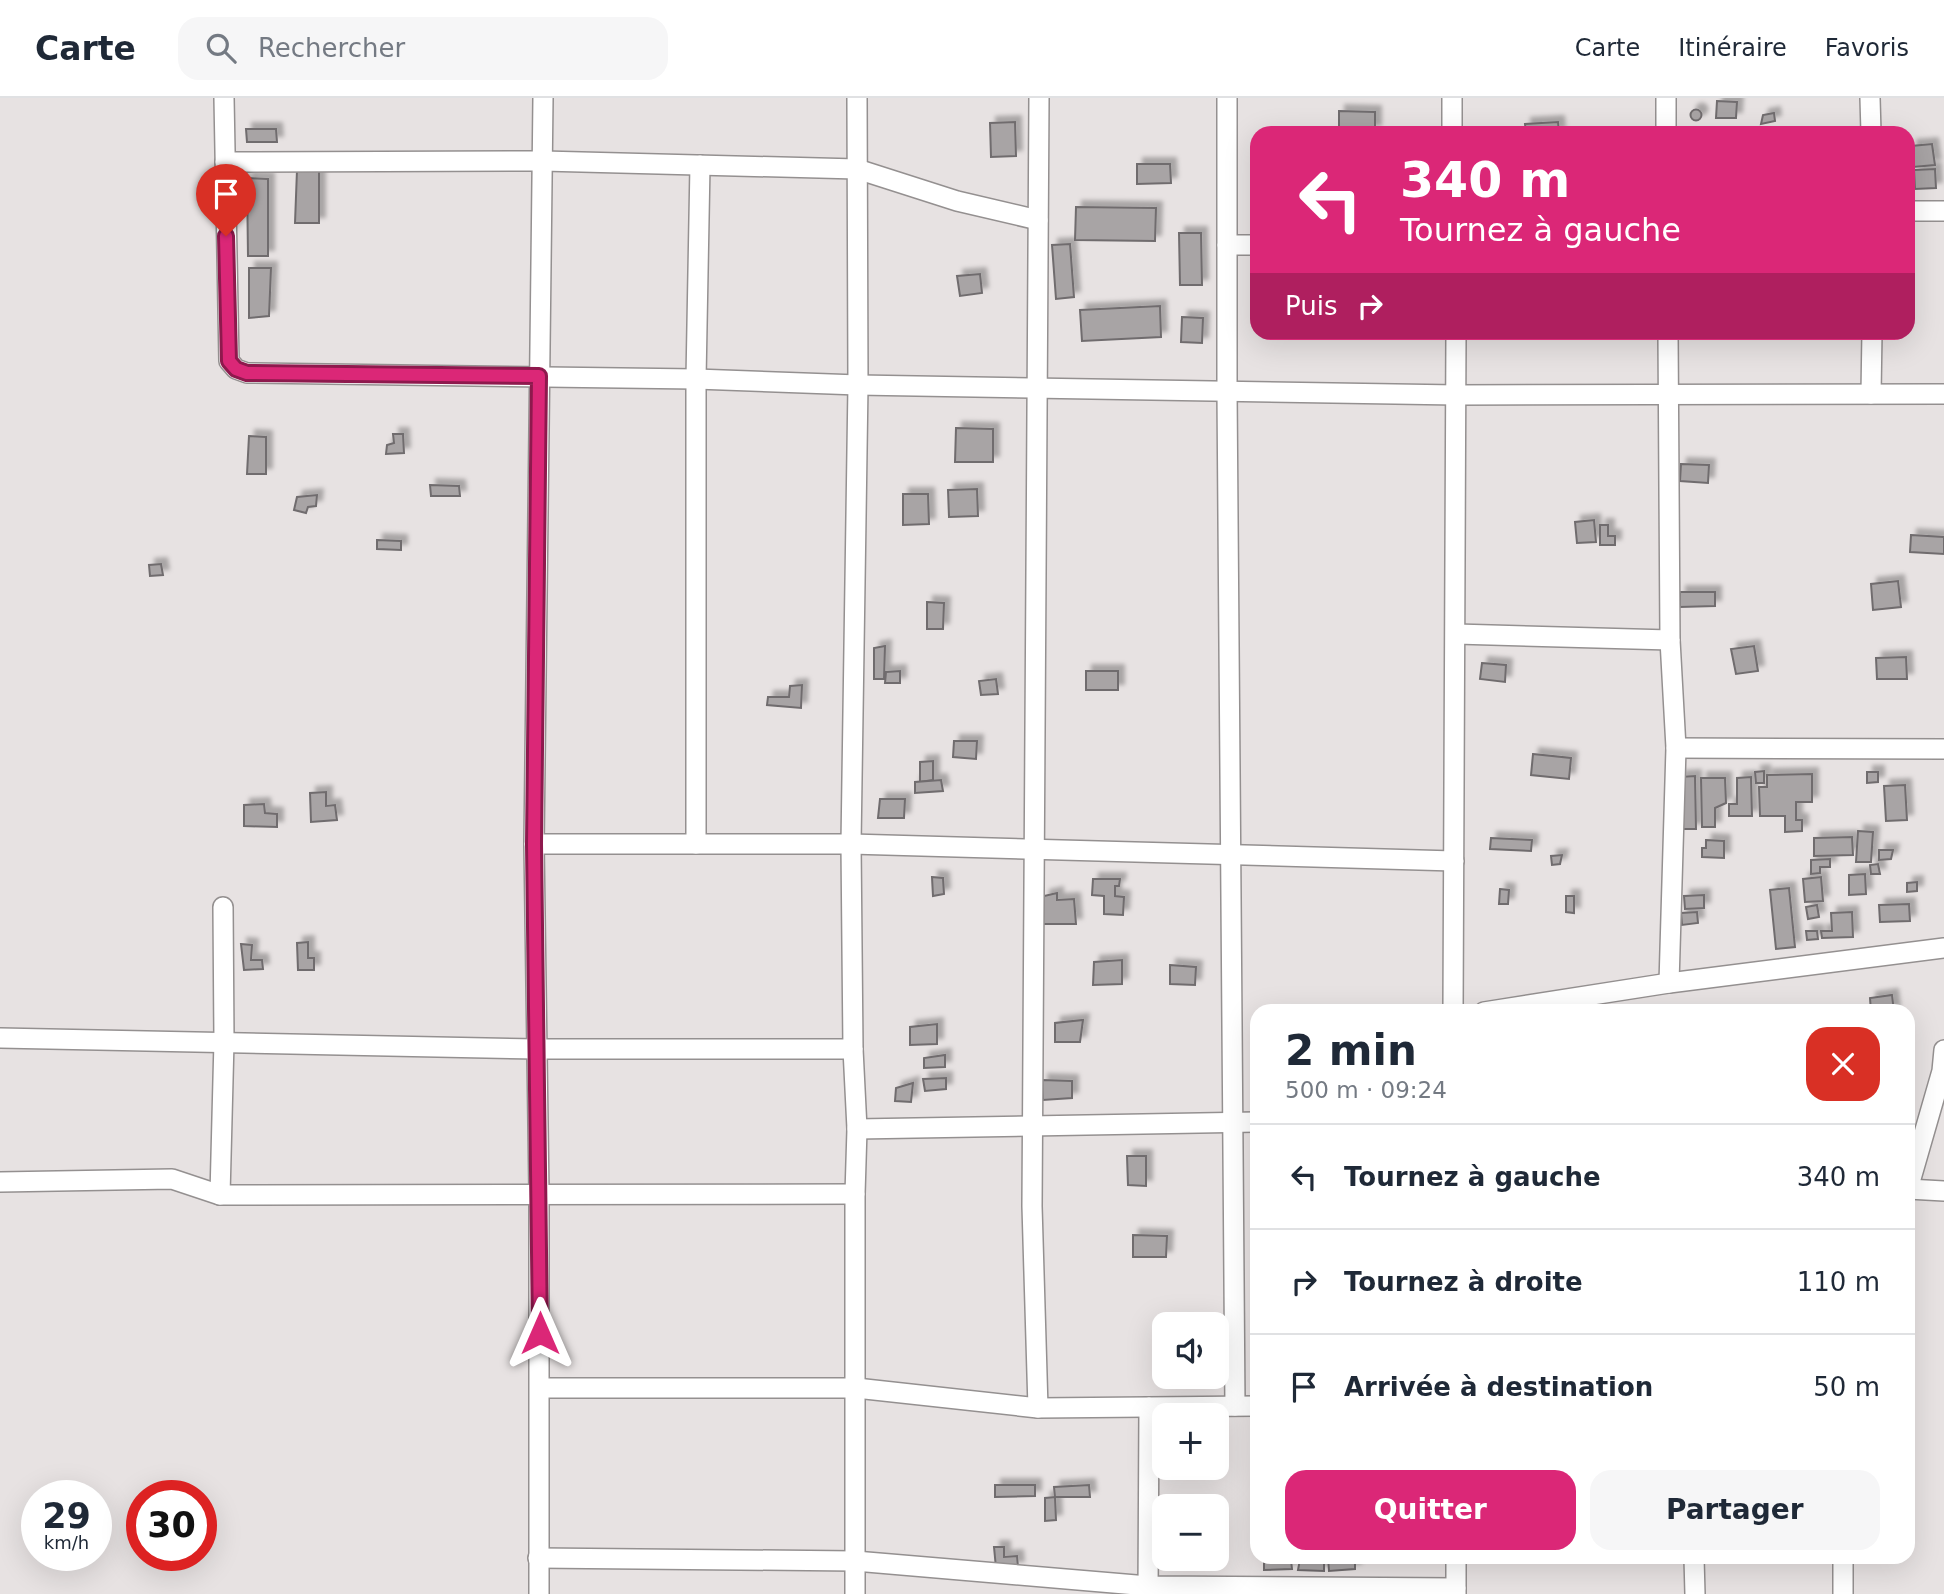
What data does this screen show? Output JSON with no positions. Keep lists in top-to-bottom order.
{
  "page": {
    "header": "Carte",
    "search": "Rechercher",
    "nav": ["Carte", "Itinéraire", "Favoris"],
    "turn": ["340 m", "Tournez à gauche"],
    "then": "Puis",
    "heading": ["2 min", "500 m · 09:24"],
    "list": [
      {
        "name": "Tournez à gauche",
        "value": "340 m"
      },
      {
        "name": "Tournez à droite",
        "value": "110 m"
      },
      {
        "name": "Arrivée à destination",
        "value": "50 m"
      }
    ],
    "map_buttons": ["+", "−"],
    "buttons": ["Quitter", "Partager"],
    "speed": "29 km/h",
    "limit": "30"
  }
}
